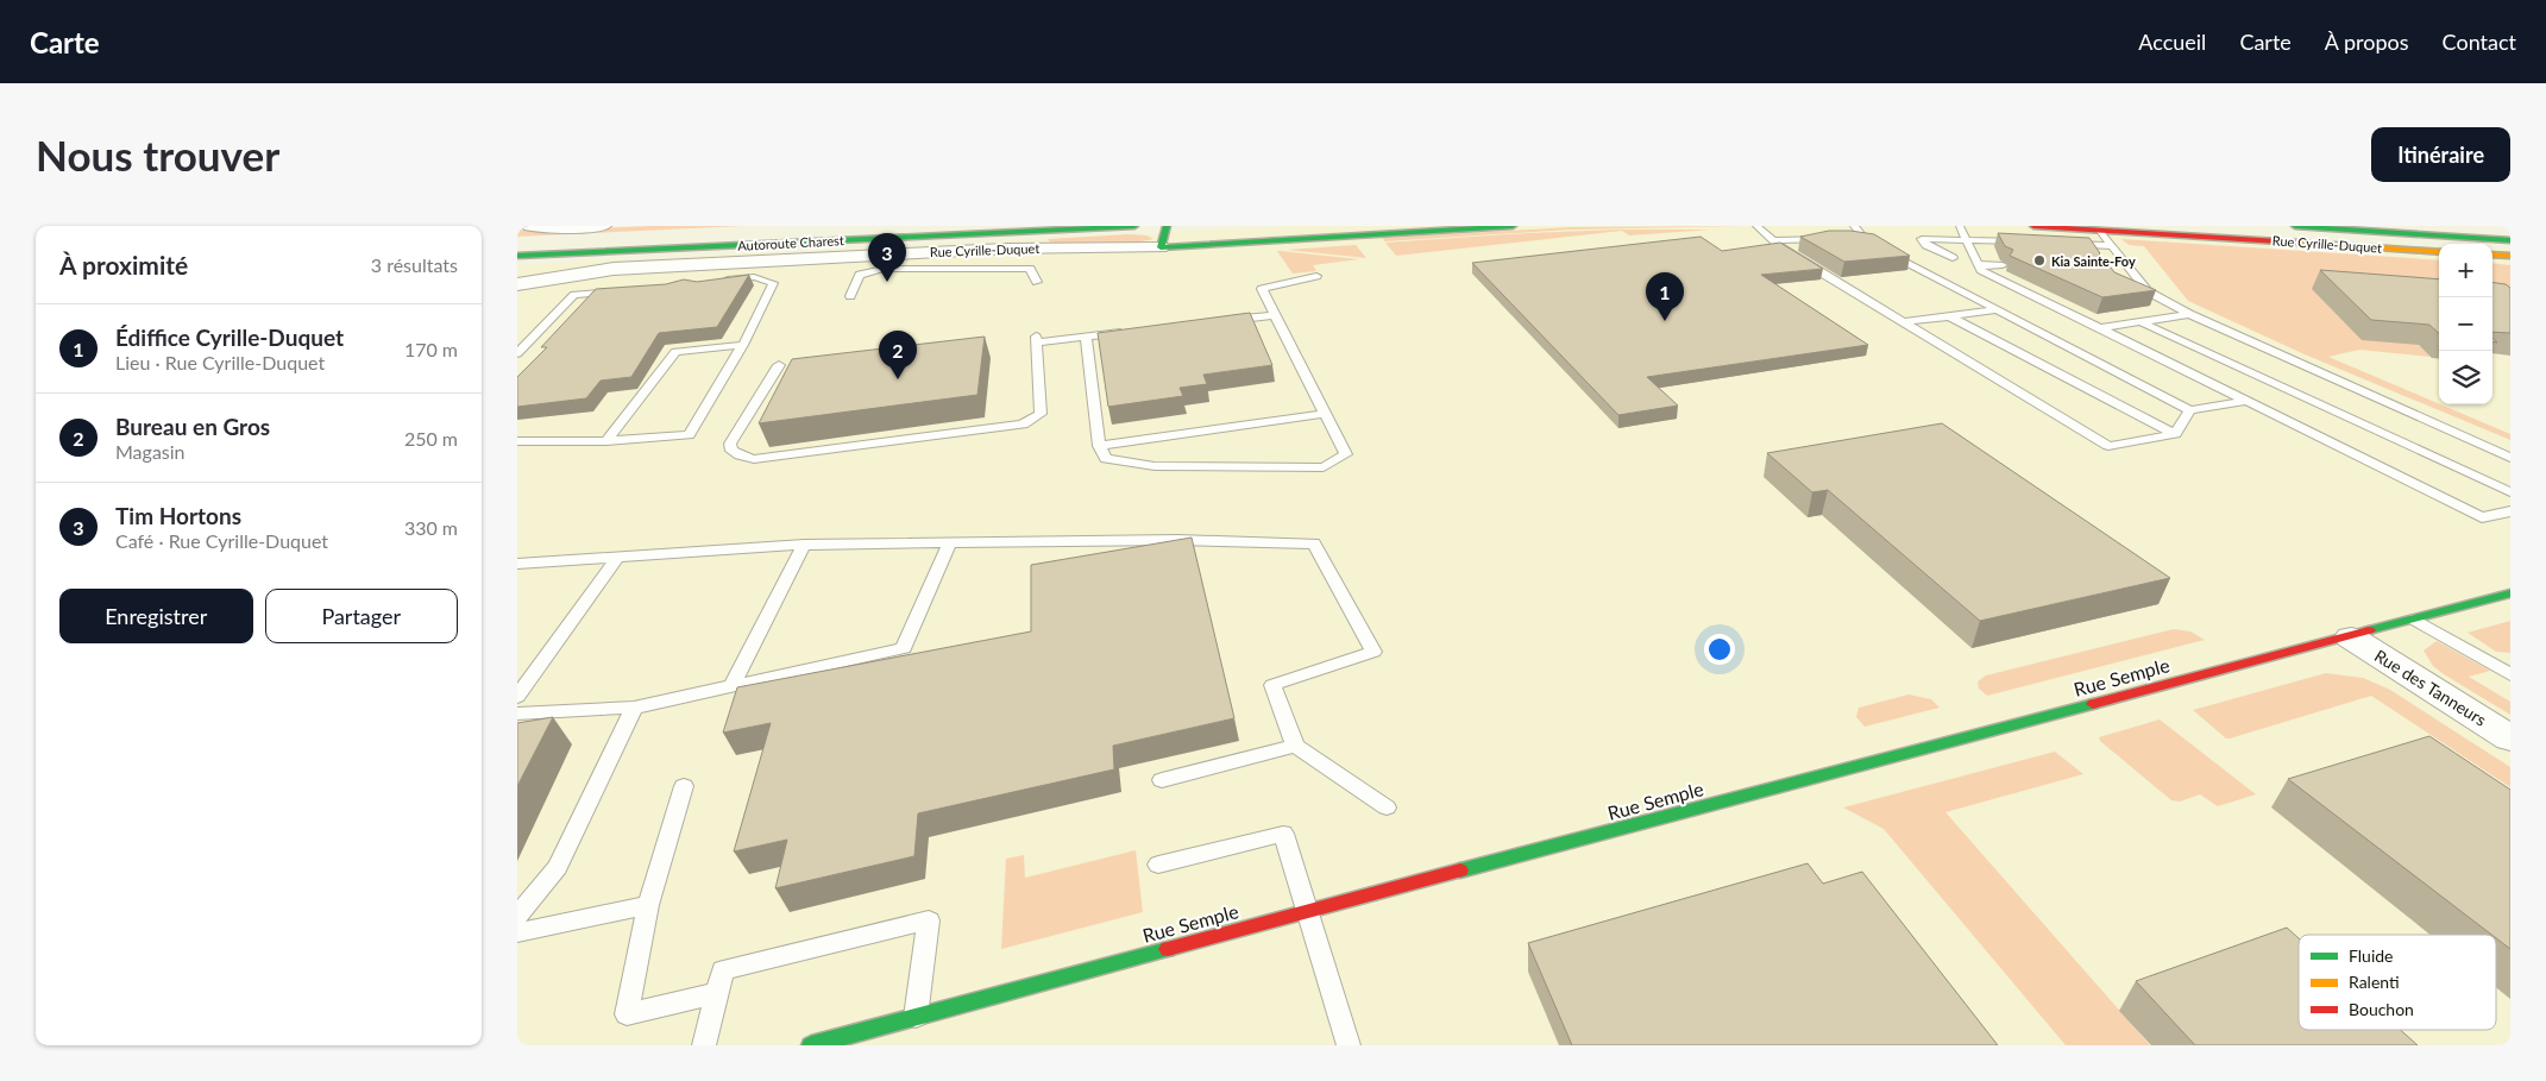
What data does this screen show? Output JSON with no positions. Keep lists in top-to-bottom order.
{
  "streets": {
    "main road": ["Autoroute Charest", "Rue Cyrille-Duquet", "Rue Semple"],
    "street": ["Rue des Tanneurs"]
  },
  "crossings": [
    ["Rue Semple", "Rue des Tanneurs"]
  ],
  "places": ["Kia Sainte-Foy"],
  "legend": ["Fluide", "Ralenti", "Bouchon"],
  "page": {
    "header": "Carte",
    "nav": [
      "Accueil",
      "Carte",
      "À propos",
      "Contact"
    ],
    "buttons": [
      "Itinéraire",
      ["Enregistrer", "Partager"]
    ],
    "title": "Nous trouver",
    "heading": ["À proximité", "3 résultats"],
    "pins": ["3", "1", "2"],
    "map_buttons": ["+", "−"],
    "list": [
      {
        "mark": "1",
        "name": "Édiffice Cyrille-Duquet",
        "note": "Lieu · Rue Cyrille-Duquet",
        "value": "170 m"
      },
      {
        "mark": "2",
        "name": "Bureau en Gros",
        "note": "Magasin",
        "value": "250 m"
      },
      {
        "mark": "3",
        "name": "Tim Hortons",
        "note": "Café · Rue Cyrille-Duquet",
        "value": "330 m"
      }
    ]
  }
}
